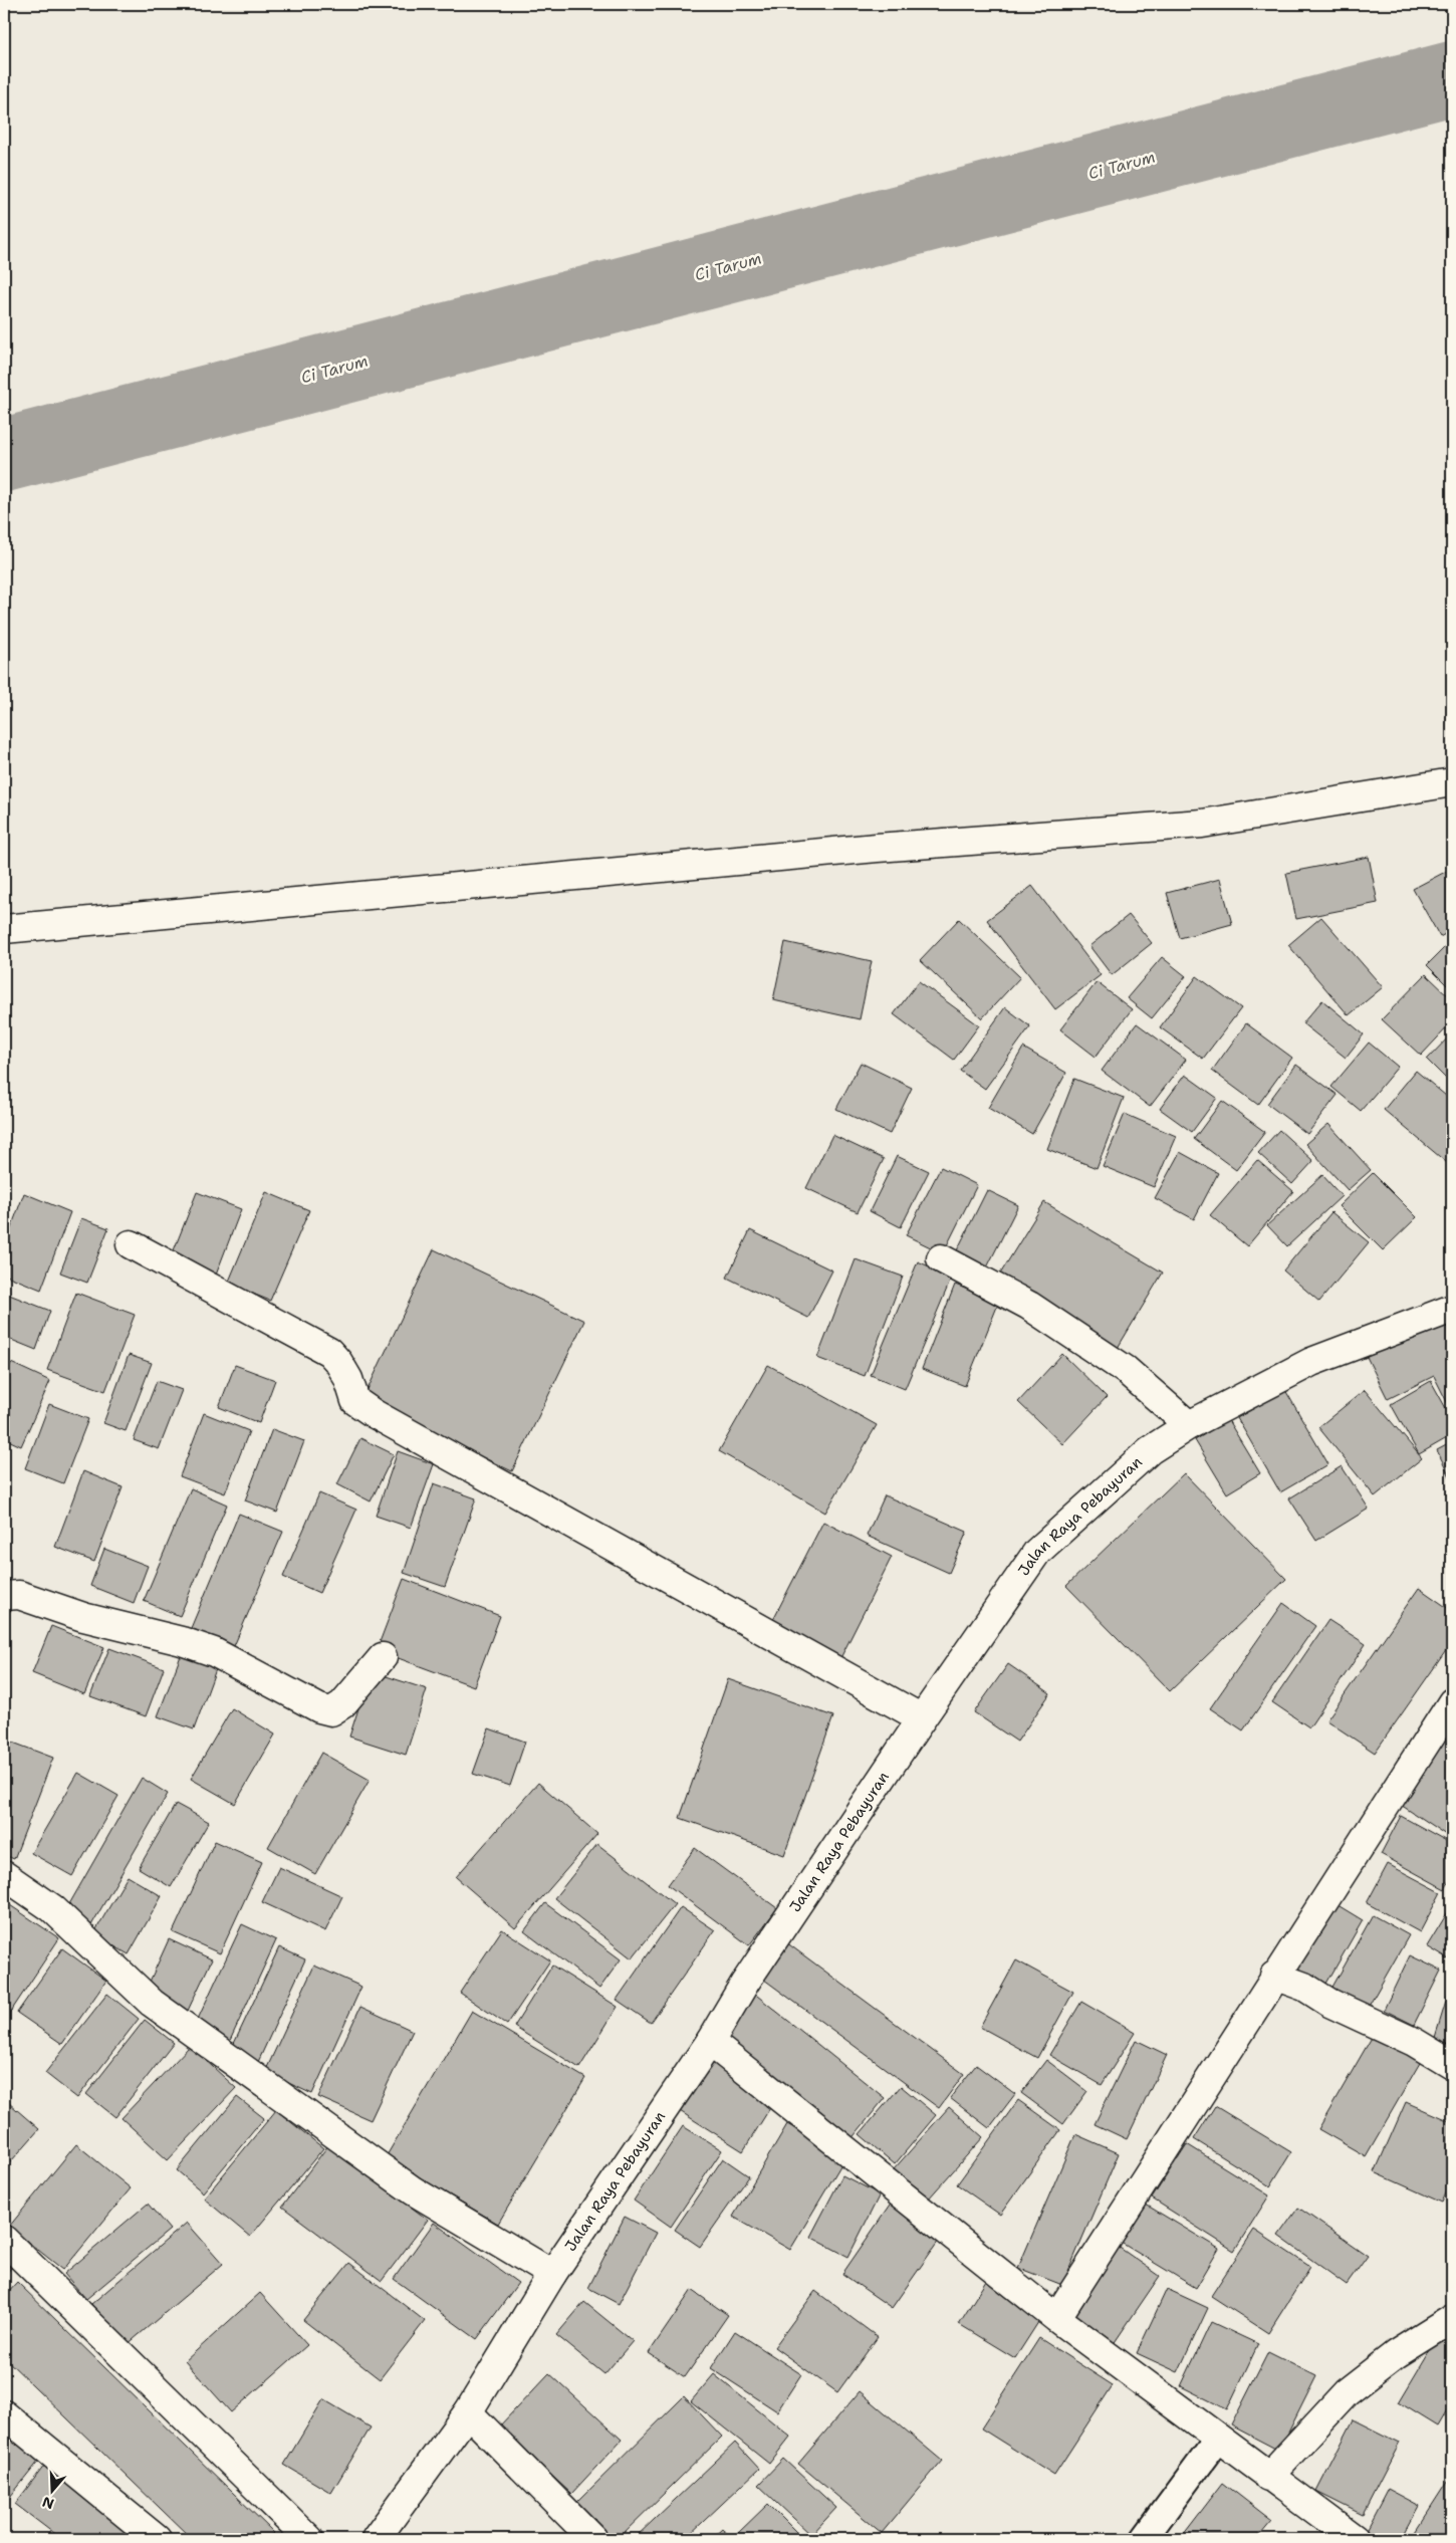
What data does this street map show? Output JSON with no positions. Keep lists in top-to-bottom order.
{
  "streets": {
    "street": ["Jalan Raya Pebayuran"]
  },
  "water": ["Ci Tarum"],
  "north": "bottom"
}
